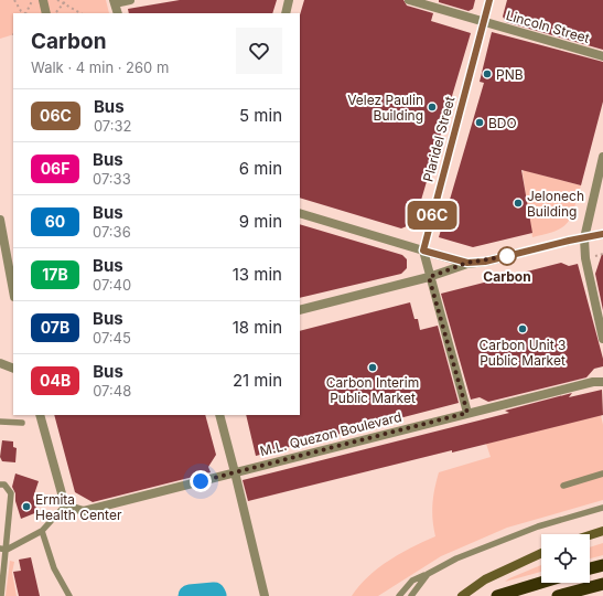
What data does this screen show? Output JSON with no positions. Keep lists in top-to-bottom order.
{
  "streets": {
    "street": ["Lincoln Street", "Plaridel Street", "M.L. Quezon Boulevard"]
  },
  "crossings": [
    ["Lincoln Street", "Plaridel Street"],
    ["Plaridel Street", "M.L. Quezon Boulevard"]
  ],
  "places": [
    "PNB",
    "Velez Paulin Building",
    "BDO",
    "Jelonech Building",
    "Carbon",
    "Carbon Unit 3 Public Market",
    "Carbon Interim Public Market",
    "Ermita Health Center"
  ],
  "lines": ["bus line 06C"],
  "page": {
    "on_map": "06C",
    "heading": ["Carbon", "Walk · 4 min · 260 m"],
    "list": [
      {
        "mark": "06C",
        "name": "Bus",
        "note": "07:32",
        "value": "5 min"
      },
      {
        "mark": "06F",
        "name": "Bus",
        "note": "07:33",
        "value": "6 min"
      },
      {
        "mark": "60",
        "name": "Bus",
        "note": "07:36",
        "value": "9 min"
      },
      {
        "mark": "17B",
        "name": "Bus",
        "note": "07:40",
        "value": "13 min"
      },
      {
        "mark": "07B",
        "name": "Bus",
        "note": "07:45",
        "value": "18 min"
      },
      {
        "mark": "04B",
        "name": "Bus",
        "note": "07:48",
        "value": "21 min"
      }
    ]
  }
}
